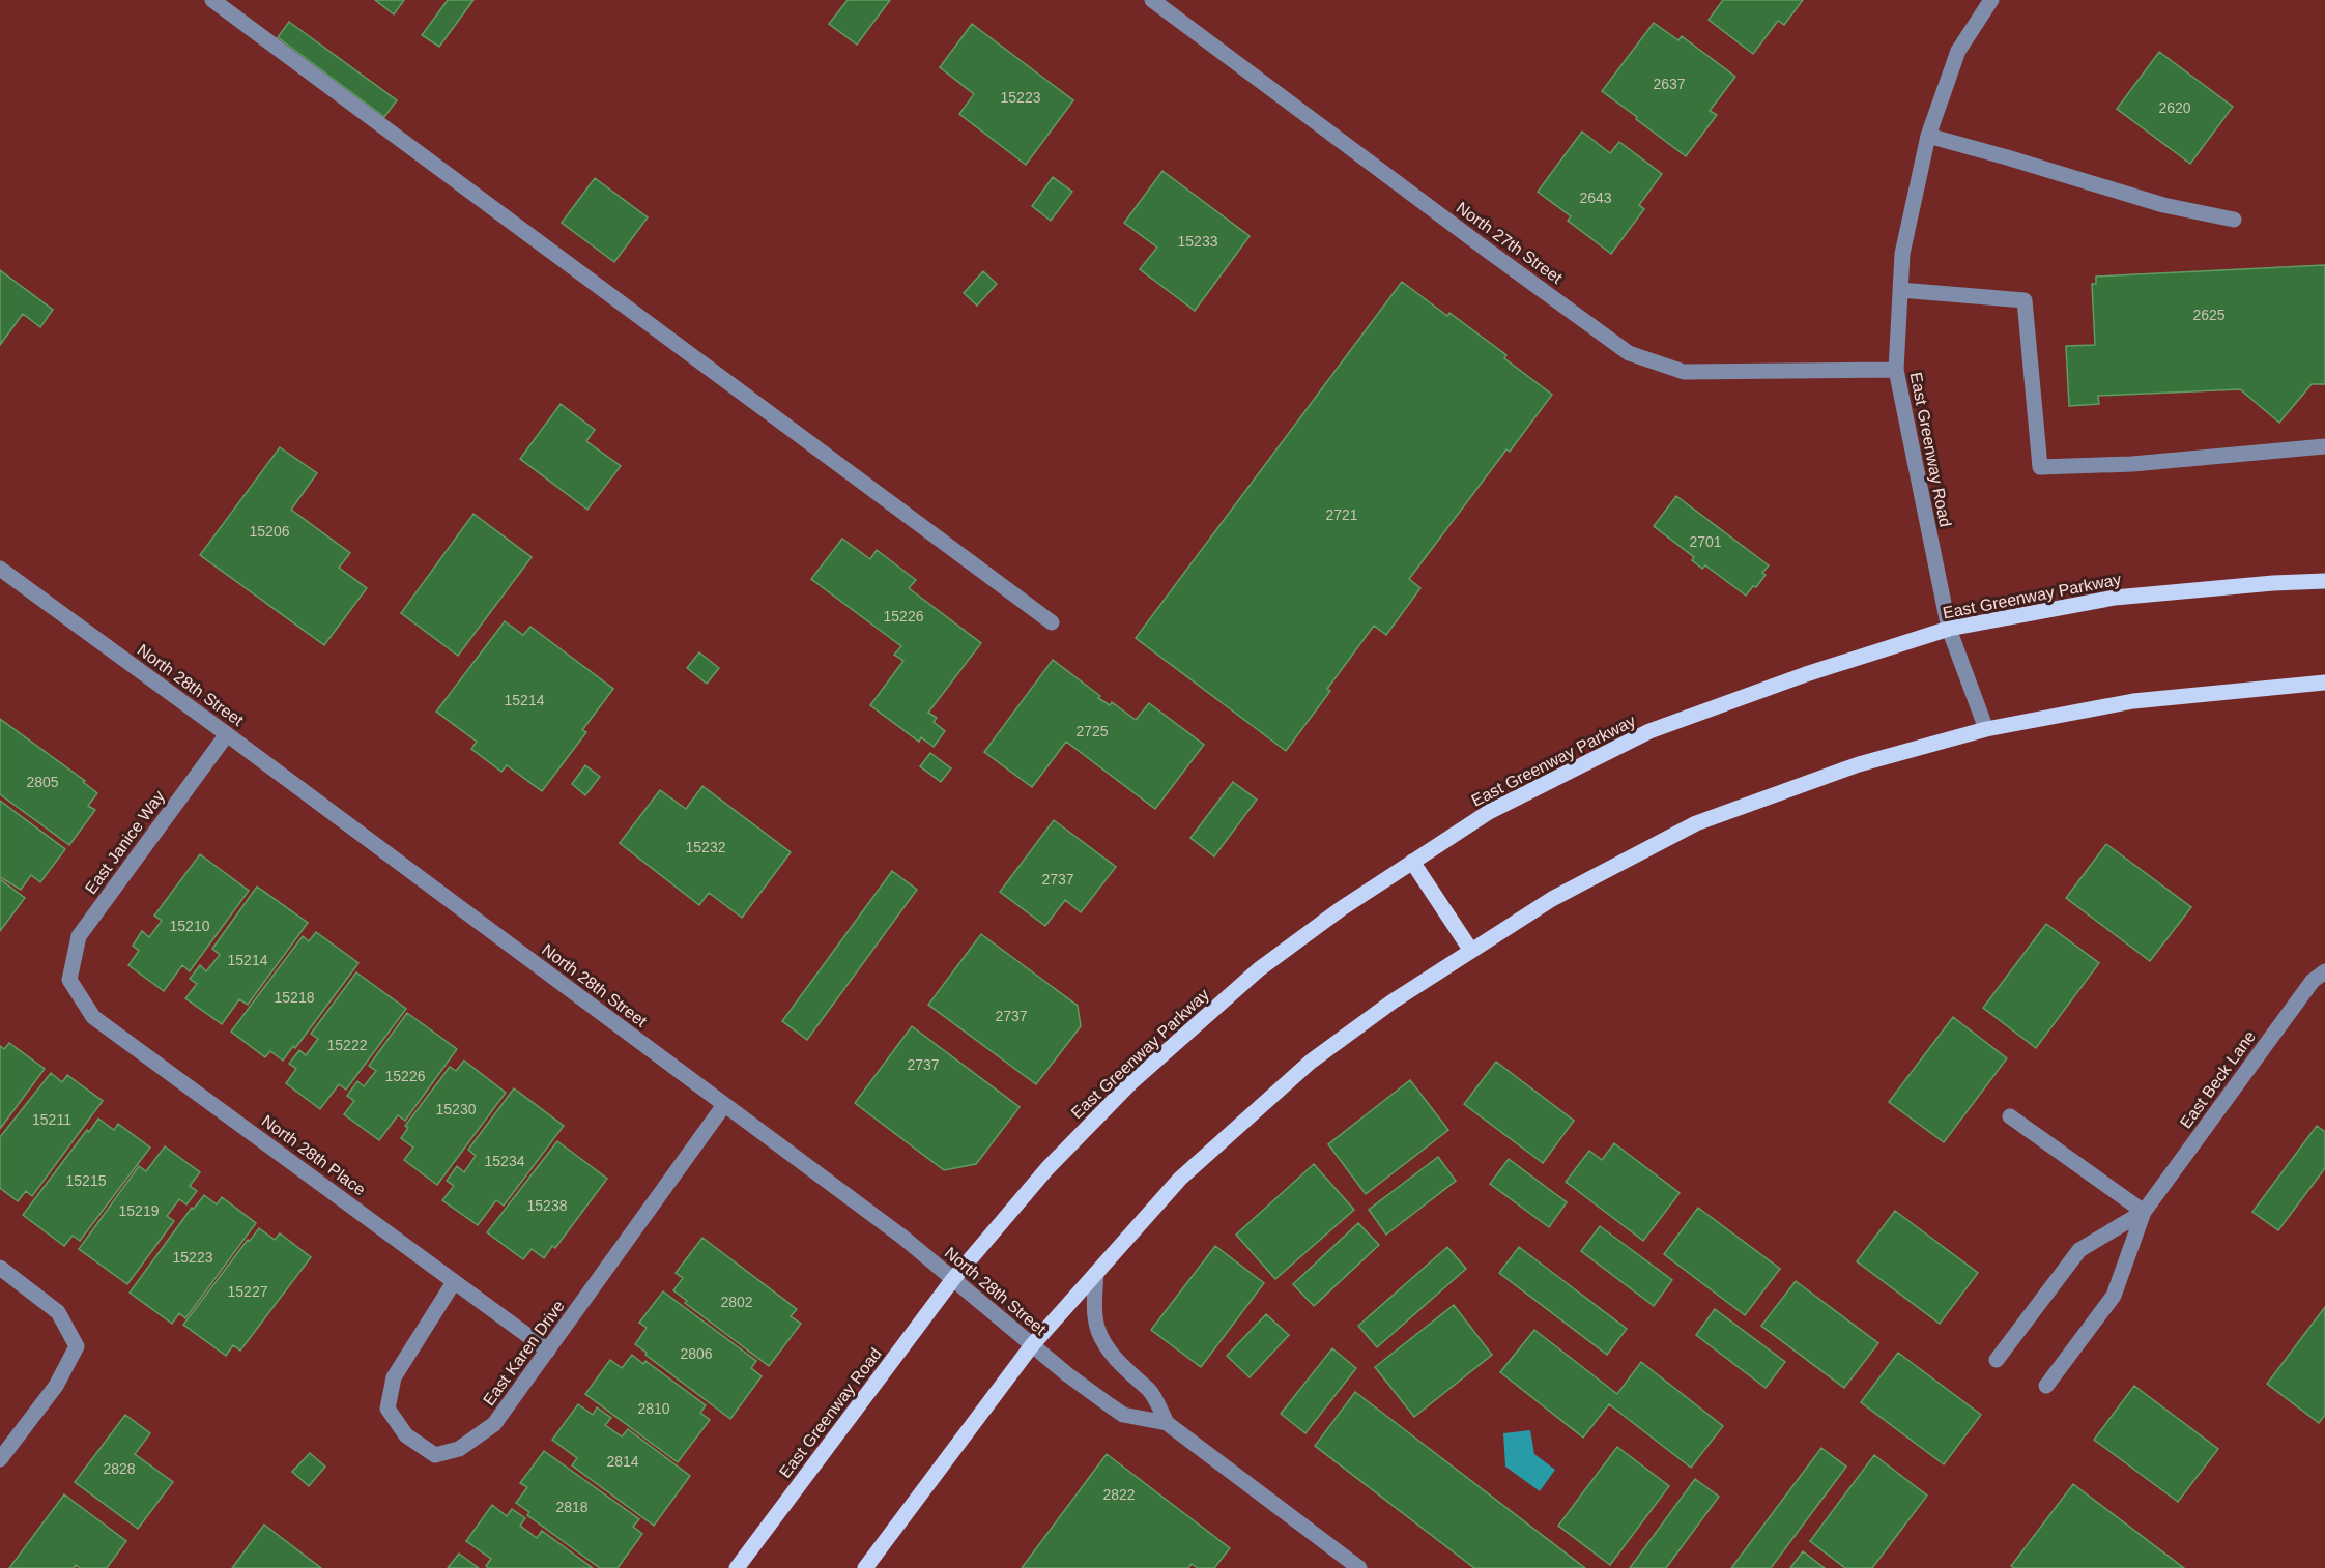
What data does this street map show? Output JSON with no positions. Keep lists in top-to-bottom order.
{
  "streets": {
    "main road": ["East Greenway Road", "East Greenway Parkway"],
    "street": [
      "North 27th Street",
      "North 28th Street",
      "East Janice Way",
      "East Beck Lane",
      "North 28th Place",
      "East Karen Drive"
    ]
  },
  "crossings": [
    ["North 27th Street", "East Greenway Road"],
    ["East Greenway Road", "East Greenway Parkway"],
    ["East Greenway Road", "North 28th Street"],
    ["East Greenway Parkway", "North 28th Street"],
    ["North 28th Street", "East Janice Way"],
    ["North 28th Street", "East Karen Drive"],
    ["East Janice Way", "North 28th Place"],
    ["North 28th Place", "East Karen Drive"]
  ],
  "house_numbers": [
    "2637",
    "15223",
    "2620",
    "2643",
    "15233",
    "2625",
    "2721",
    "15206",
    "2701",
    "15226",
    "15214",
    "2725",
    "2805",
    "15232",
    "2737",
    "15210",
    "15214",
    "15218",
    "2737",
    "15222",
    "2737",
    "15226",
    "15230",
    "15211",
    "15234",
    "15215",
    "15238",
    "15219",
    "15223",
    "15227",
    "2802",
    "2806",
    "2810",
    "2814",
    "2828",
    "2822",
    "2818"
  ]
}
